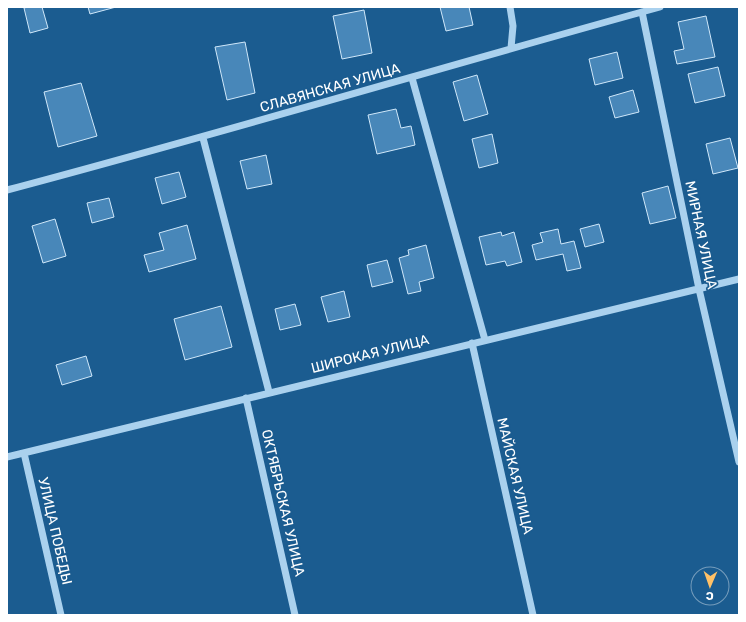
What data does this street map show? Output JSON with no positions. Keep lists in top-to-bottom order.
{
  "streets": {
    "street": [
      "СЛАВЯНСКАЯ УЛИЦА",
      "МИРНАЯ УЛИЦА",
      "ШИРОКАЯ УЛИЦА",
      "МАЙСКАЯ УЛИЦА",
      "ОКТЯБРЬСКАЯ УЛИЦА",
      "УЛИЦА ПОБЕДЫ"
    ]
  },
  "crossings": [
    ["СЛАВЯНСКАЯ УЛИЦА", "МИРНАЯ УЛИЦА"],
    ["МИРНАЯ УЛИЦА", "ШИРОКАЯ УЛИЦА"],
    ["ШИРОКАЯ УЛИЦА", "МАЙСКАЯ УЛИЦА"],
    ["ШИРОКАЯ УЛИЦА", "ОКТЯБРЬСКАЯ УЛИЦА"],
    ["ШИРОКАЯ УЛИЦА", "УЛИЦА ПОБЕДЫ"]
  ],
  "north": "bottom"
}
